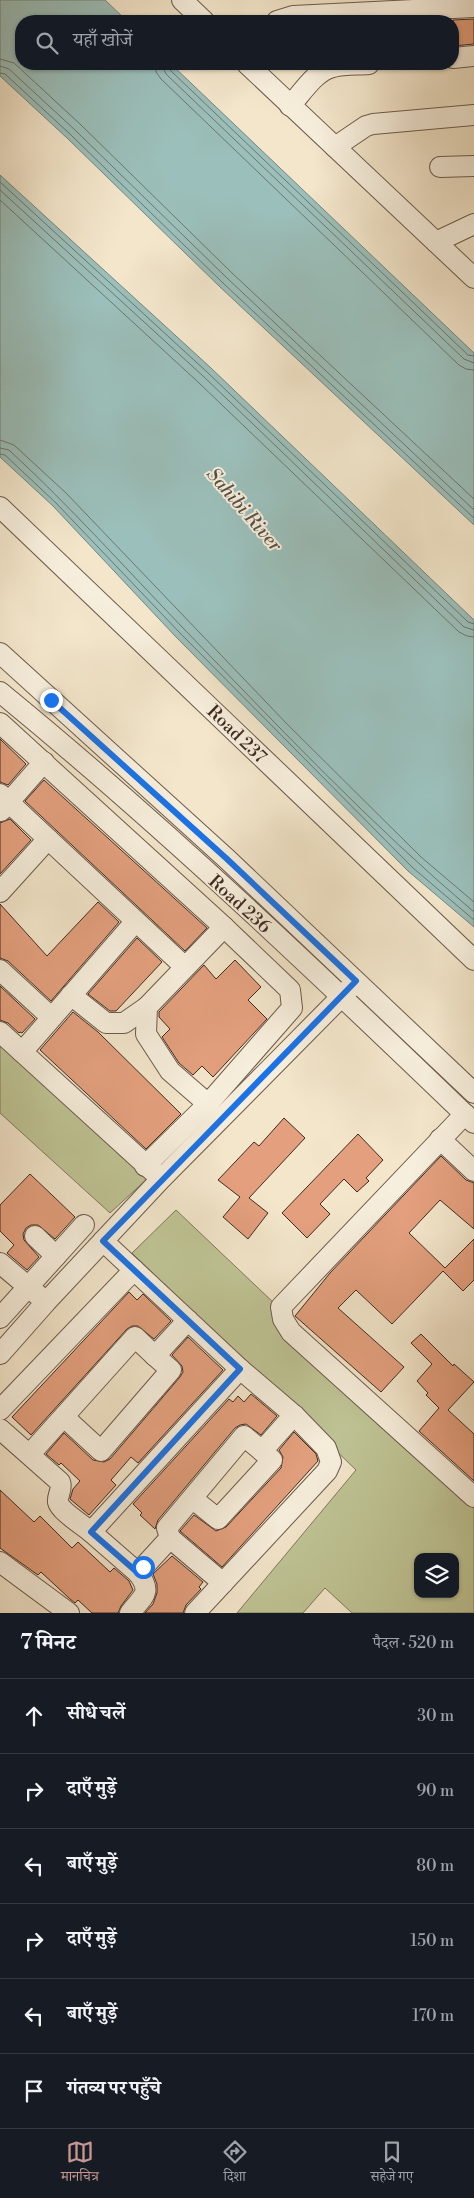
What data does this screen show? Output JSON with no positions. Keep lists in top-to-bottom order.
{
  "streets": {
    "street": ["Road 237", "Road 236"]
  },
  "water": ["Sahibi River"],
  "page": {
    "search": "यहाँ खोजें",
    "heading": ["7 मिनट", "पैदल · 520 m"],
    "list": [
      ["सीधे चलें", "30 m"],
      ["दाएँ मुड़ें", "90 m"],
      ["बाएँ मुड़ें", "80 m"],
      ["दाएँ मुड़ें", "150 m"],
      ["बाएँ मुड़ें", "170 m"],
      "गंतव्य पर पहुँचे"
    ],
    "nav": ["मानचित्र", "दिशा", "सहेजे गए"]
  }
}
